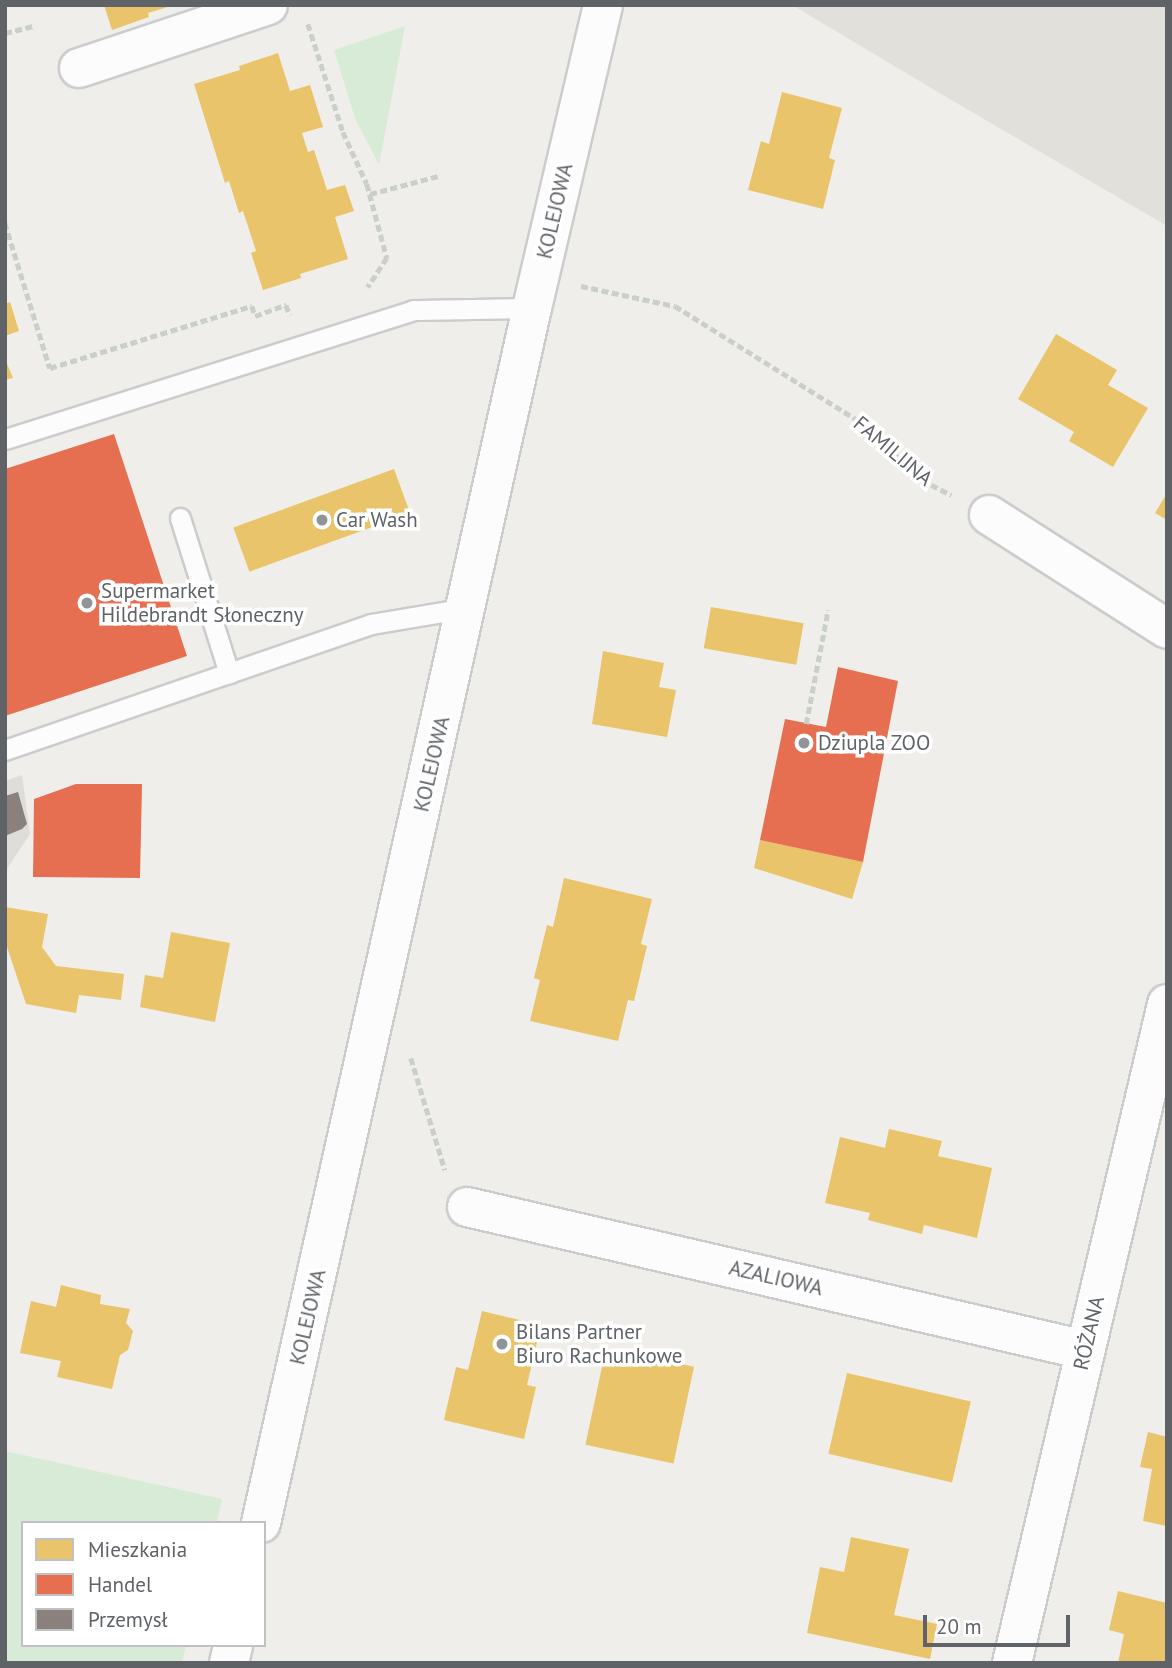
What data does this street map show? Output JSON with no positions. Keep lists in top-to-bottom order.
{
  "streets": {
    "street": ["KOLEJOWA", "AZALIOWA", "RÓŻANA"],
    "path": ["FAMILIJNA"]
  },
  "crossings": [
    ["AZALIOWA", "RÓŻANA"]
  ],
  "places": [
    "Car Wash",
    "Supermarket Hildebrandt Słoneczny",
    "Dziupla ZOO",
    "Bilans Partner Biuro Rachunkowe"
  ],
  "legend": ["Mieszkania", "Handel", "Przemysł"],
  "scale_bar": "20 m"
}
